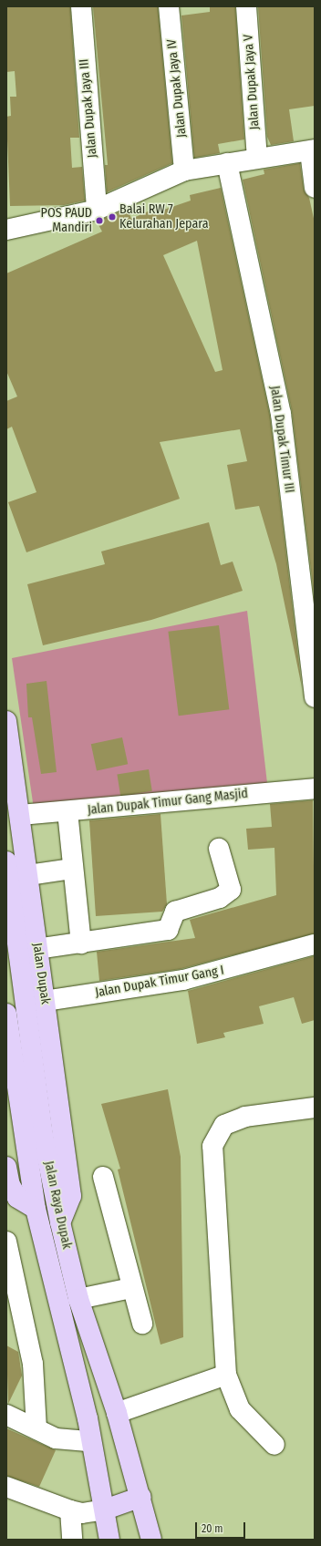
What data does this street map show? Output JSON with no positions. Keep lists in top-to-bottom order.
{
  "streets": {
    "main road": ["Jalan Dupak", "Jalan Raya Dupak"],
    "street": [
      "Jalan Dupak Jaya V",
      "Jalan Dupak Jaya IV",
      "Jalan Dupak Jaya III",
      "Jalan Dupak Timur III",
      "Jalan Dupak Timur Gang Masjid",
      "Jalan Dupak Timur Gang I"
    ]
  },
  "crossings": [
    ["Jalan Dupak Timur Gang Masjid", "Jalan Dupak"],
    ["Jalan Dupak", "Jalan Dupak Timur Gang I"],
    ["Jalan Dupak", "Jalan Raya Dupak"]
  ],
  "places": ["Balai RW 7 Kelurahan Jepara", "POS PAUD Mandiri"],
  "scale_bar": "20 m"
}
